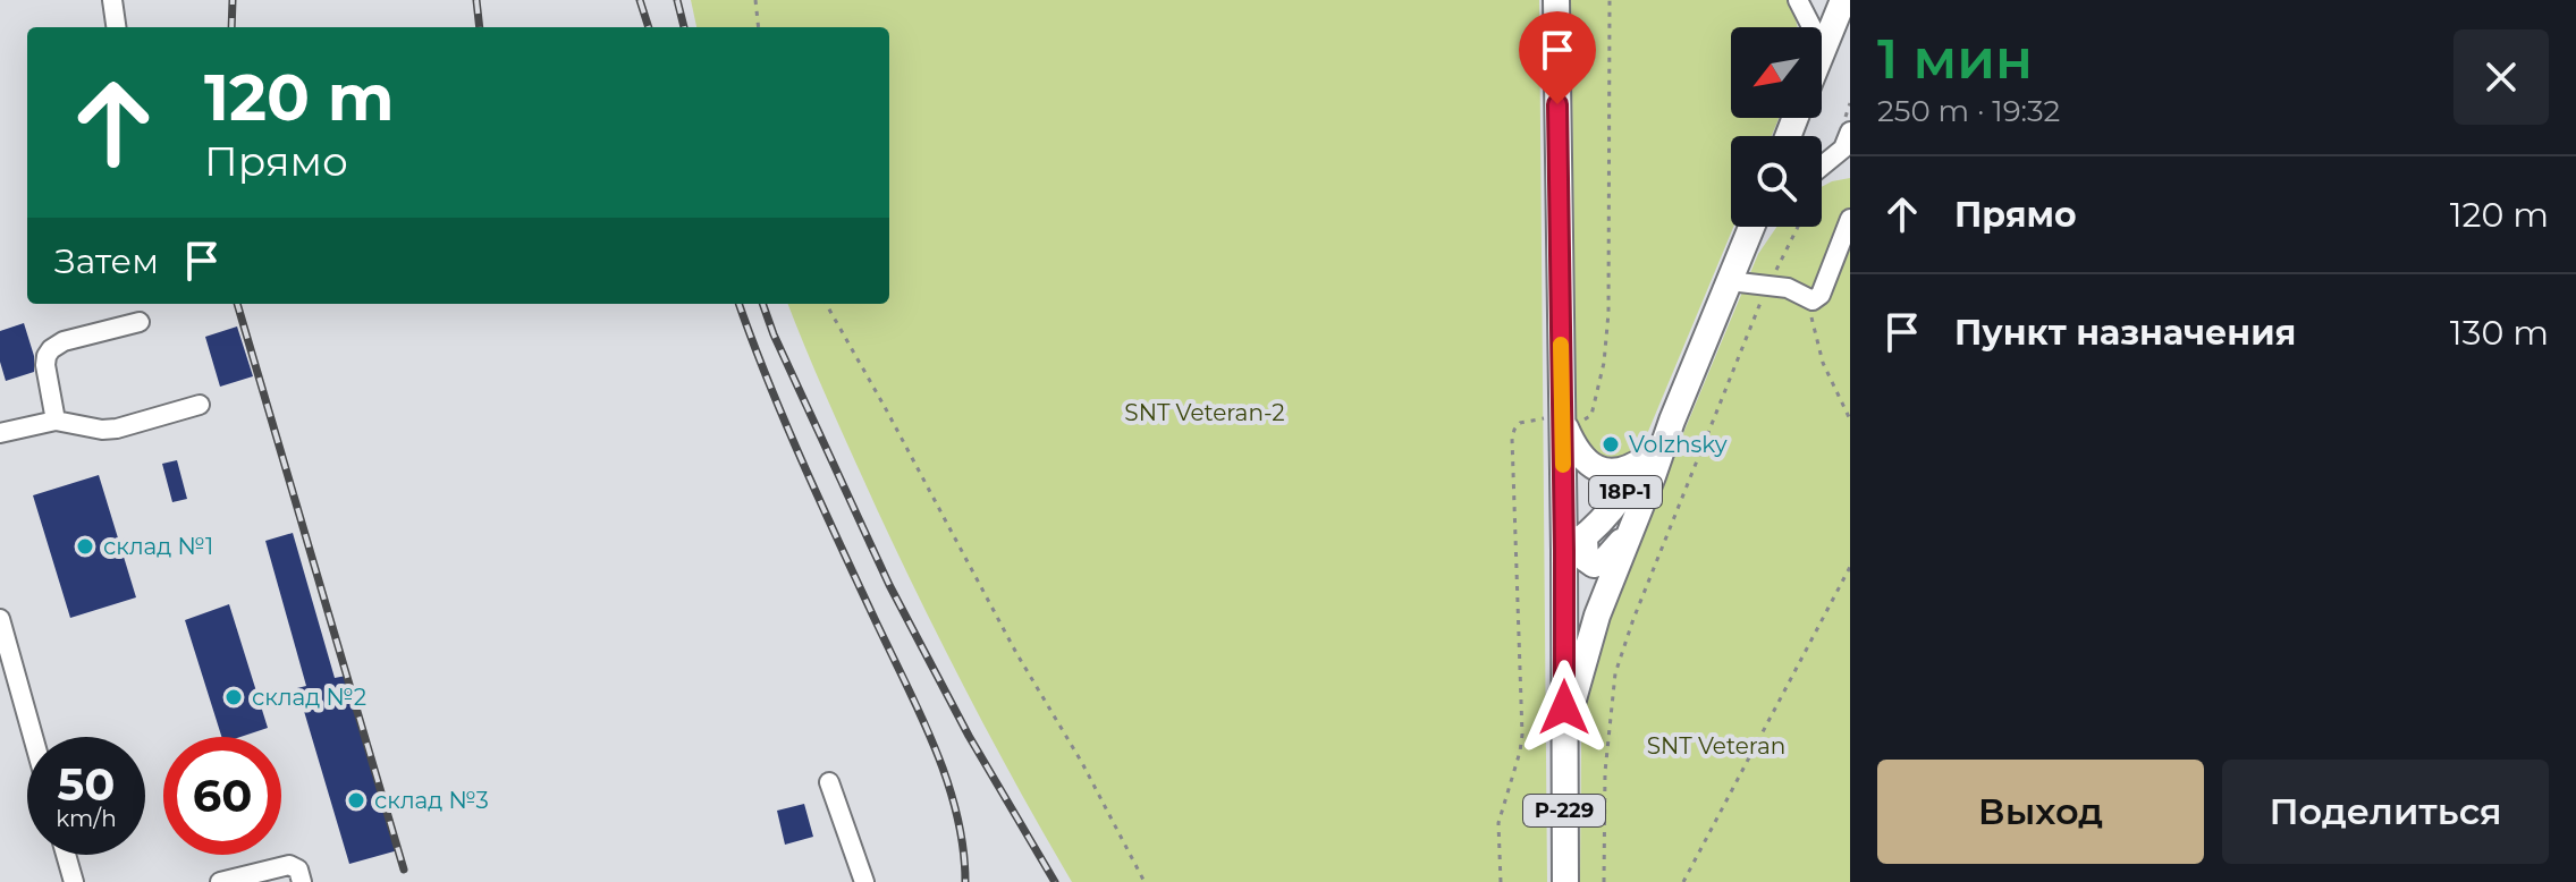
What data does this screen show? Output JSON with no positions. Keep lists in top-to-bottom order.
{
  "streets": {
    "main road": ["18Р-1", "Р-229"]
  },
  "crossings": [
    ["18Р-1", "Р-229"]
  ],
  "parks": ["SNT Veteran-2", "SNT Veteran"],
  "places": [
    "Volzhsky",
    "склад №1",
    "склад №2",
    "склад №3"
  ],
  "north": "bottom left",
  "page": {
    "heading": ["1 мин", "250 m · 19:32"],
    "turn": ["120 m", "Прямо"],
    "list": [
      {
        "name": "Прямо",
        "value": "120 m"
      },
      {
        "name": "Пункт назначения",
        "value": "130 m"
      }
    ],
    "then": "Затем",
    "speed": "50 km/h",
    "limit": "60",
    "buttons": ["Выход", "Поделиться"]
  }
}
